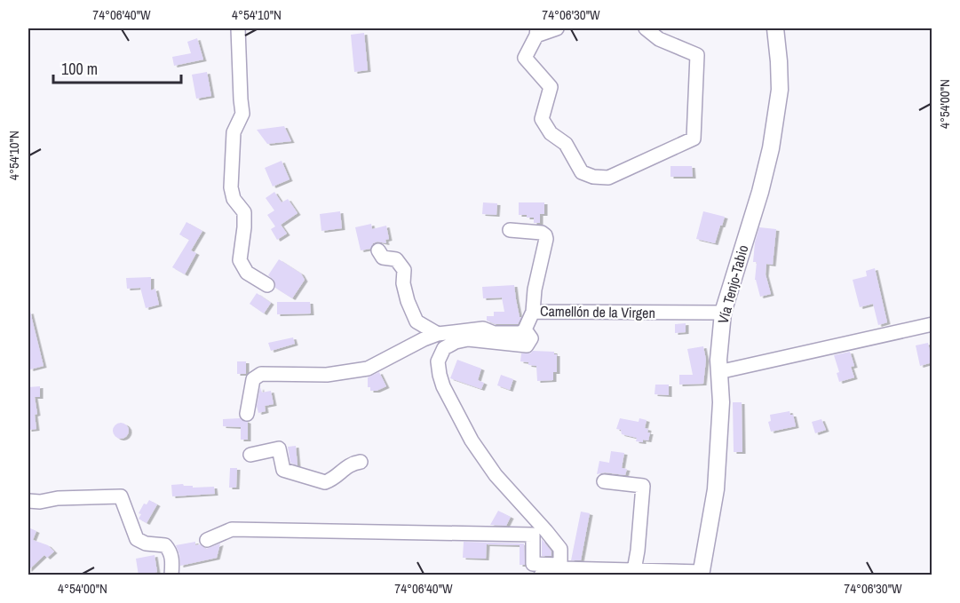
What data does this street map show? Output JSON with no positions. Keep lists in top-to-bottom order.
{
  "streets": {
    "main road": ["Vía Tenjo-Tabio"],
    "street": ["Camellón de la Virgen"]
  },
  "crossings": [
    ["Vía Tenjo-Tabio", "Camellón de la Virgen"]
  ],
  "scale_bar": "100 m",
  "coordinates": [
    "74°06'40\"W",
    "4°54'10\"N",
    "74°06'30\"W",
    "4°54'00\"N"
  ]
}
